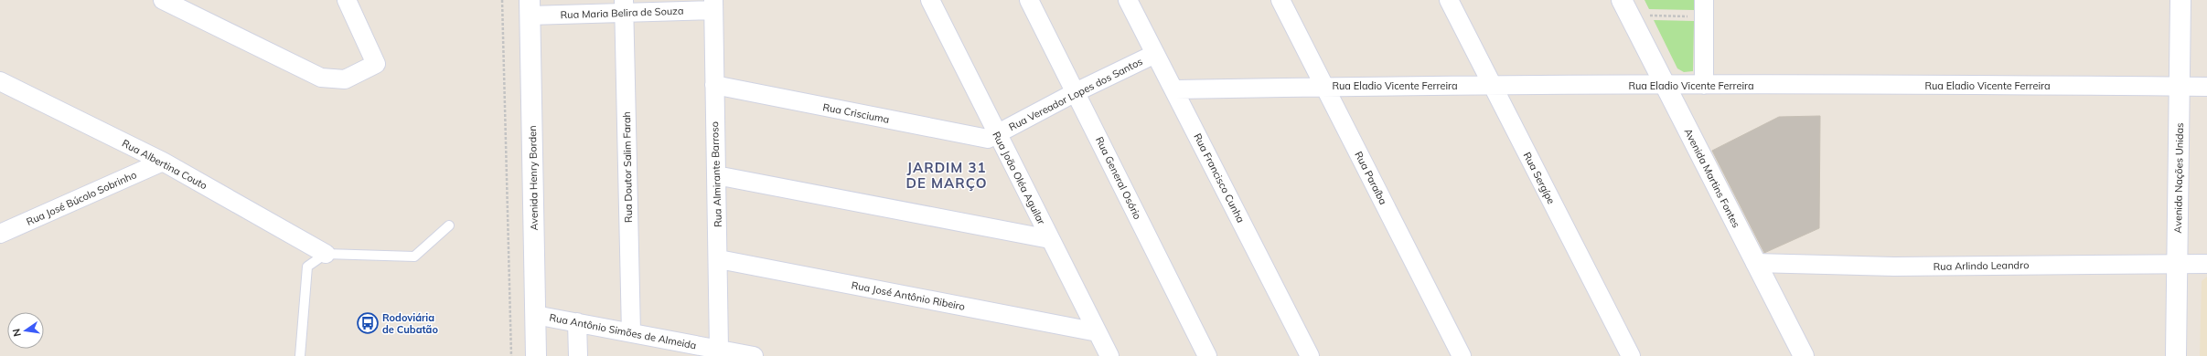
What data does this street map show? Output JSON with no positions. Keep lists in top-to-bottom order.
{
  "streets": {
    "street": [
      "Rua Maria Belira de Souza",
      "Rua Eladio Vicente Ferreira",
      "Rua Vereador Lopes dos Santos",
      "Rua Crisciuma",
      "Rua Albertina Couto",
      "Rua Doutor Salim Farah",
      "Rua Almirante Barroso",
      "Avenida Henry Borden",
      "Rua João Oléa Aguilar",
      "Rua General Osório",
      "Rua Francisco Cunha",
      "Rua Paraíba",
      "Rua Sergípe",
      "Avenida Martins Fontes",
      "Avenida Nações Unidas",
      "Rua José Búcolo Sobrinho",
      "Rua Arlindo Leandro",
      "Rua José Antônio Ribeiro",
      "Rua Antônio Simões de Almeida"
    ]
  },
  "crossings": [
    ["Rua Maria Belira de Souza", "Rua Doutor Salim Farah"],
    ["Rua Maria Belira de Souza", "Rua Almirante Barroso"],
    ["Rua Maria Belira de Souza", "Avenida Henry Borden"],
    ["Rua Eladio Vicente Ferreira", "Rua Francisco Cunha"],
    ["Rua Eladio Vicente Ferreira", "Rua Paraíba"],
    ["Rua Eladio Vicente Ferreira", "Rua Sergípe"],
    ["Rua Eladio Vicente Ferreira", "Avenida Martins Fontes"],
    ["Rua Eladio Vicente Ferreira", "Avenida Nações Unidas"],
    ["Rua Vereador Lopes dos Santos", "Rua Crisciuma"],
    ["Rua Vereador Lopes dos Santos", "Rua João Oléa Aguilar"],
    ["Rua Vereador Lopes dos Santos", "Rua General Osório"],
    ["Rua Vereador Lopes dos Santos", "Rua Francisco Cunha"],
    ["Rua Crisciuma", "Rua Almirante Barroso"],
    ["Rua Crisciuma", "Rua João Oléa Aguilar"],
    ["Rua Albertina Couto", "Rua José Búcolo Sobrinho"],
    ["Rua Doutor Salim Farah", "Rua Antônio Simões de Almeida"],
    ["Rua Almirante Barroso", "Rua José Antônio Ribeiro"],
    ["Rua Almirante Barroso", "Rua Antônio Simões de Almeida"],
    ["Avenida Henry Borden", "Rua Antônio Simões de Almeida"],
    ["Rua João Oléa Aguilar", "Rua José Antônio Ribeiro"],
    ["Avenida Martins Fontes", "Rua Arlindo Leandro"],
    ["Avenida Nações Unidas", "Rua Arlindo Leandro"]
  ],
  "districts": ["JARDIM 31 DE MARÇO"],
  "places": {
    "bus stop": ["Rodoviária de Cubatão"]
  },
  "north": "left"
}
